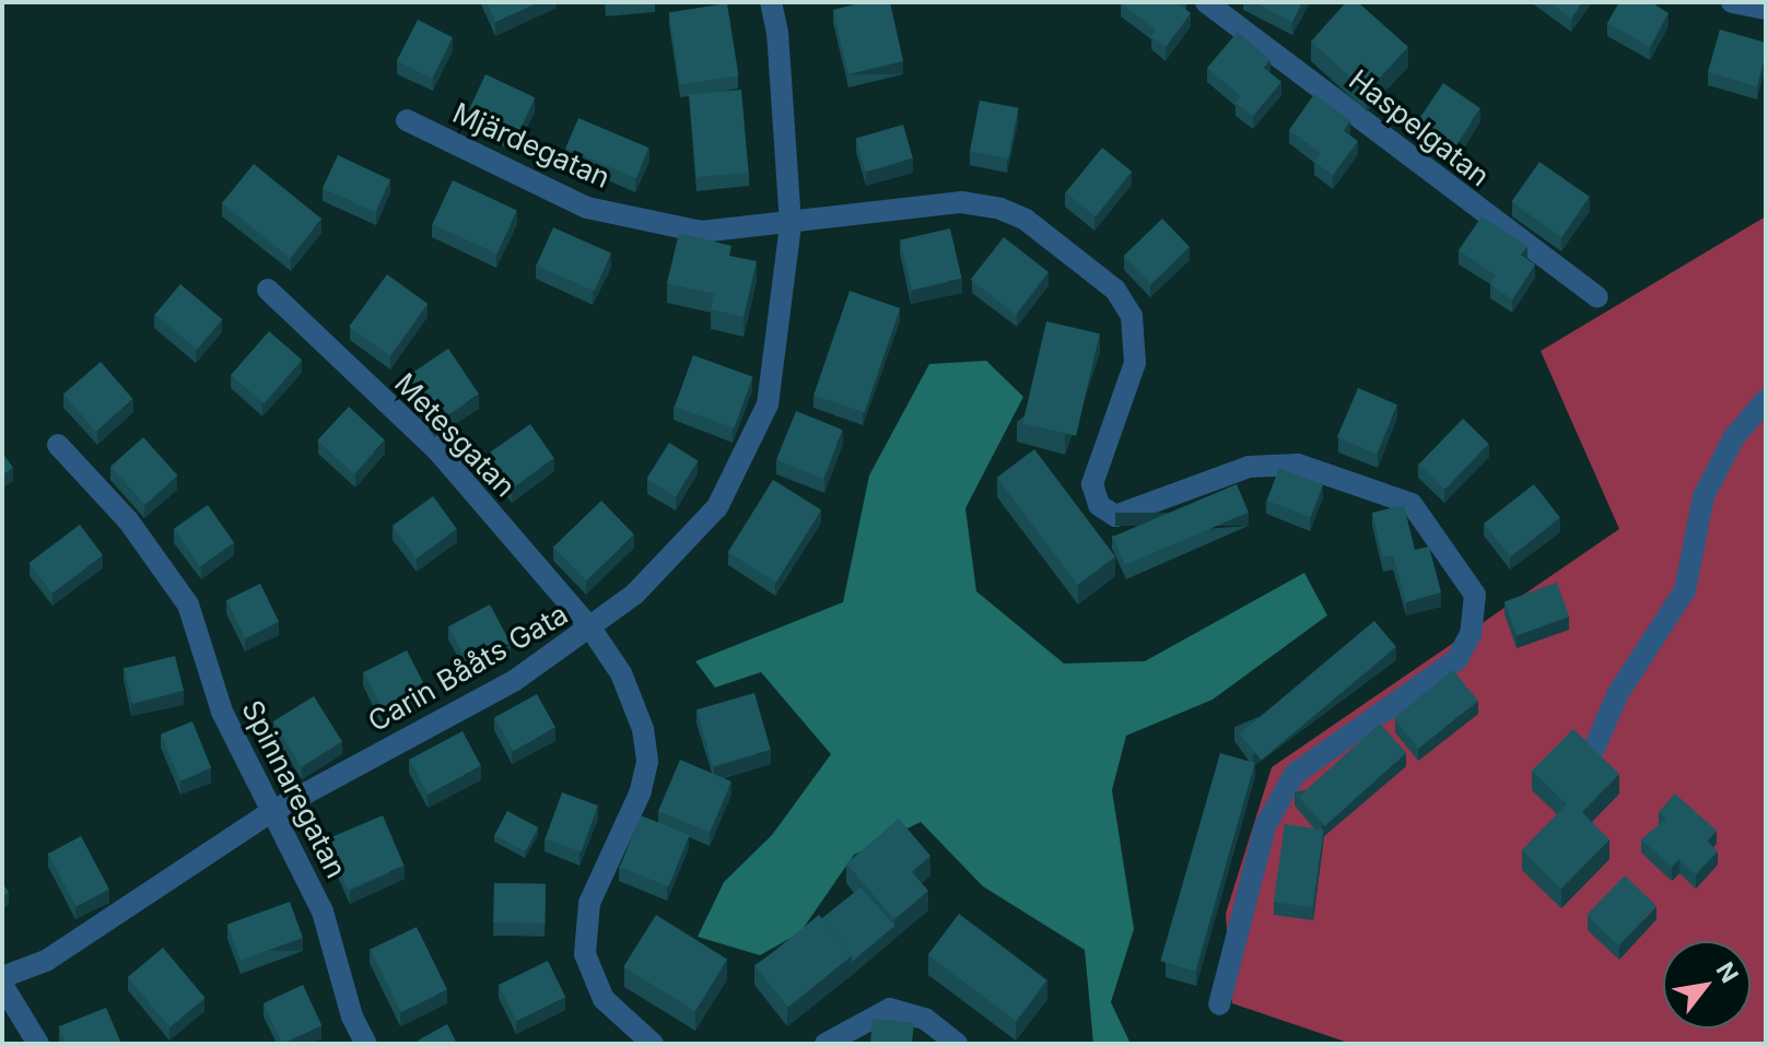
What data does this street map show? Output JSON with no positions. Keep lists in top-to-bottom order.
{
  "streets": {
    "street": [
      "Haspelgatan",
      "Mjärdegatan",
      "Metesgatan",
      "Carin Bååts Gata",
      "Spinnaregatan"
    ]
  },
  "crossings": [
    ["Mjärdegatan", "Carin Bååts Gata"],
    ["Metesgatan", "Carin Bååts Gata"],
    ["Carin Bååts Gata", "Spinnaregatan"]
  ],
  "north": "top right"
}
